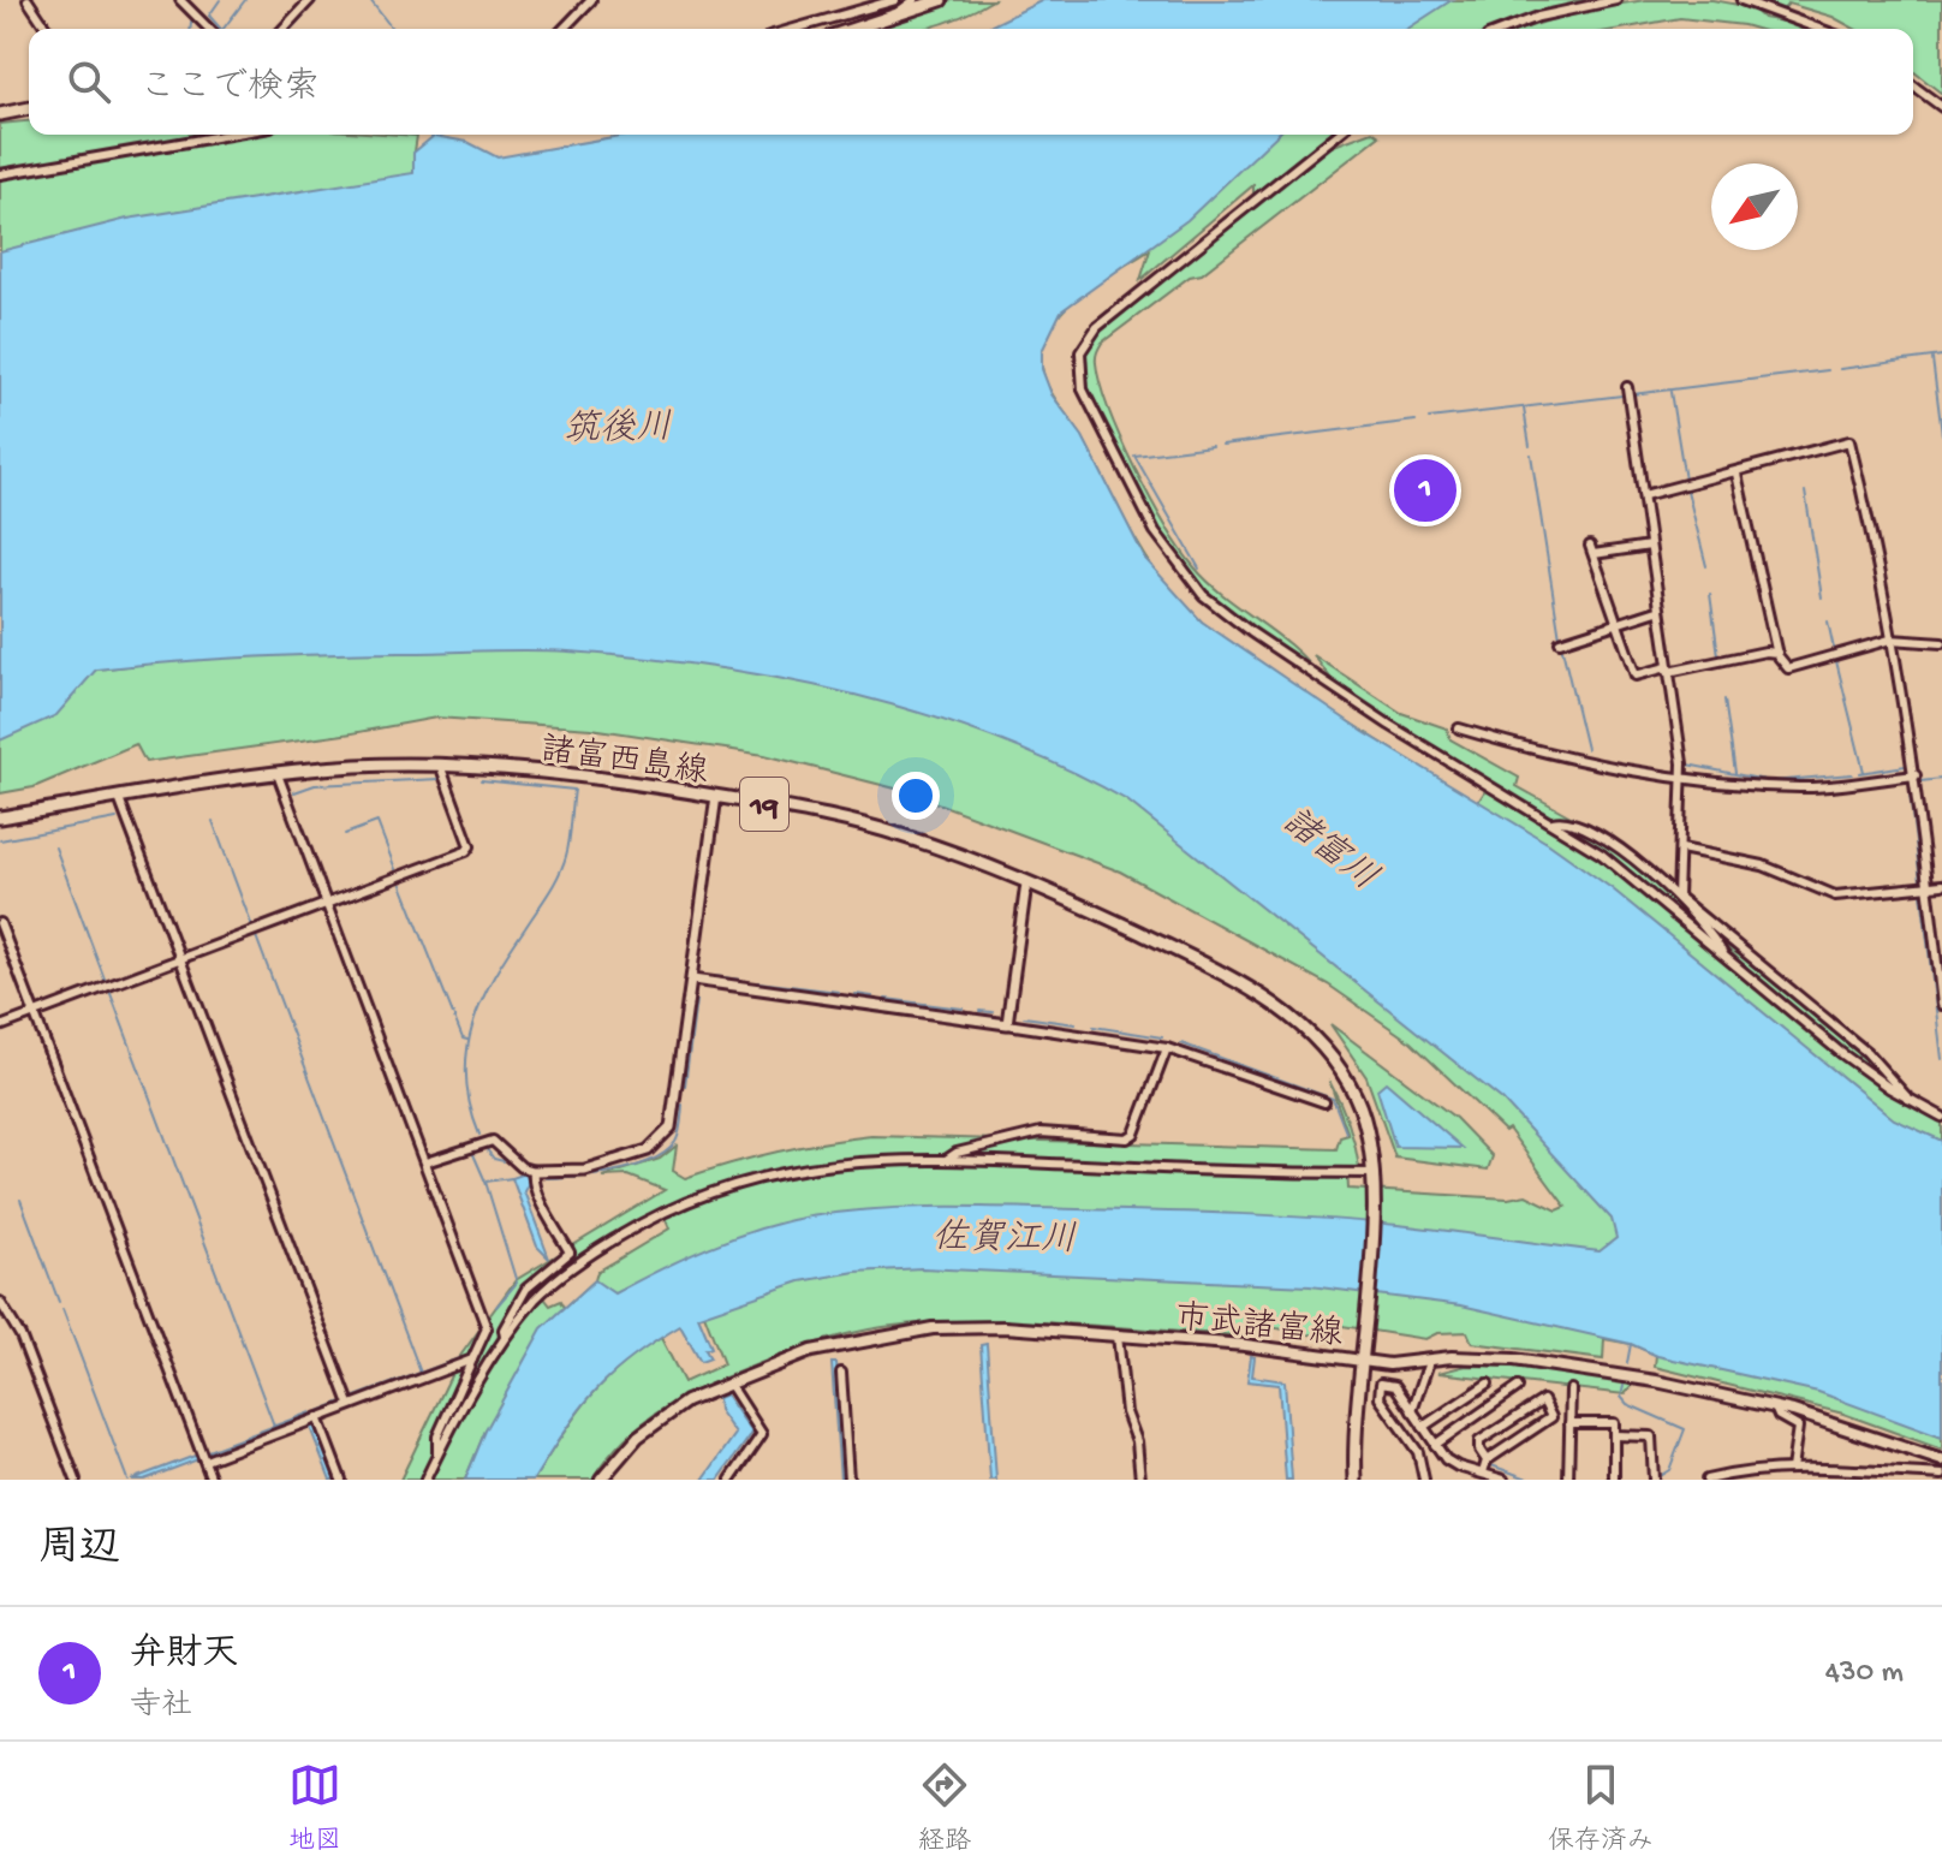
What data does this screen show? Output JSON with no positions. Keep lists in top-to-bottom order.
{
  "streets": {
    "main road": ["諸富西島線", "19", "市武諸富線"]
  },
  "crossings": [
    ["諸富西島線", "19"],
    ["諸富西島線", "市武諸富線"],
    ["19", "市武諸富線"]
  ],
  "water": ["筑後川", "諸富川", "佐賀江川"],
  "north": "bottom left",
  "page": {
    "search": "ここで検索",
    "pins": "1",
    "heading": "周辺",
    "list": [
      {
        "mark": "1",
        "name": "弁財天",
        "note": "寺社",
        "value": "430 m"
      }
    ],
    "nav": ["地図", "経路", "保存済み"]
  }
}
